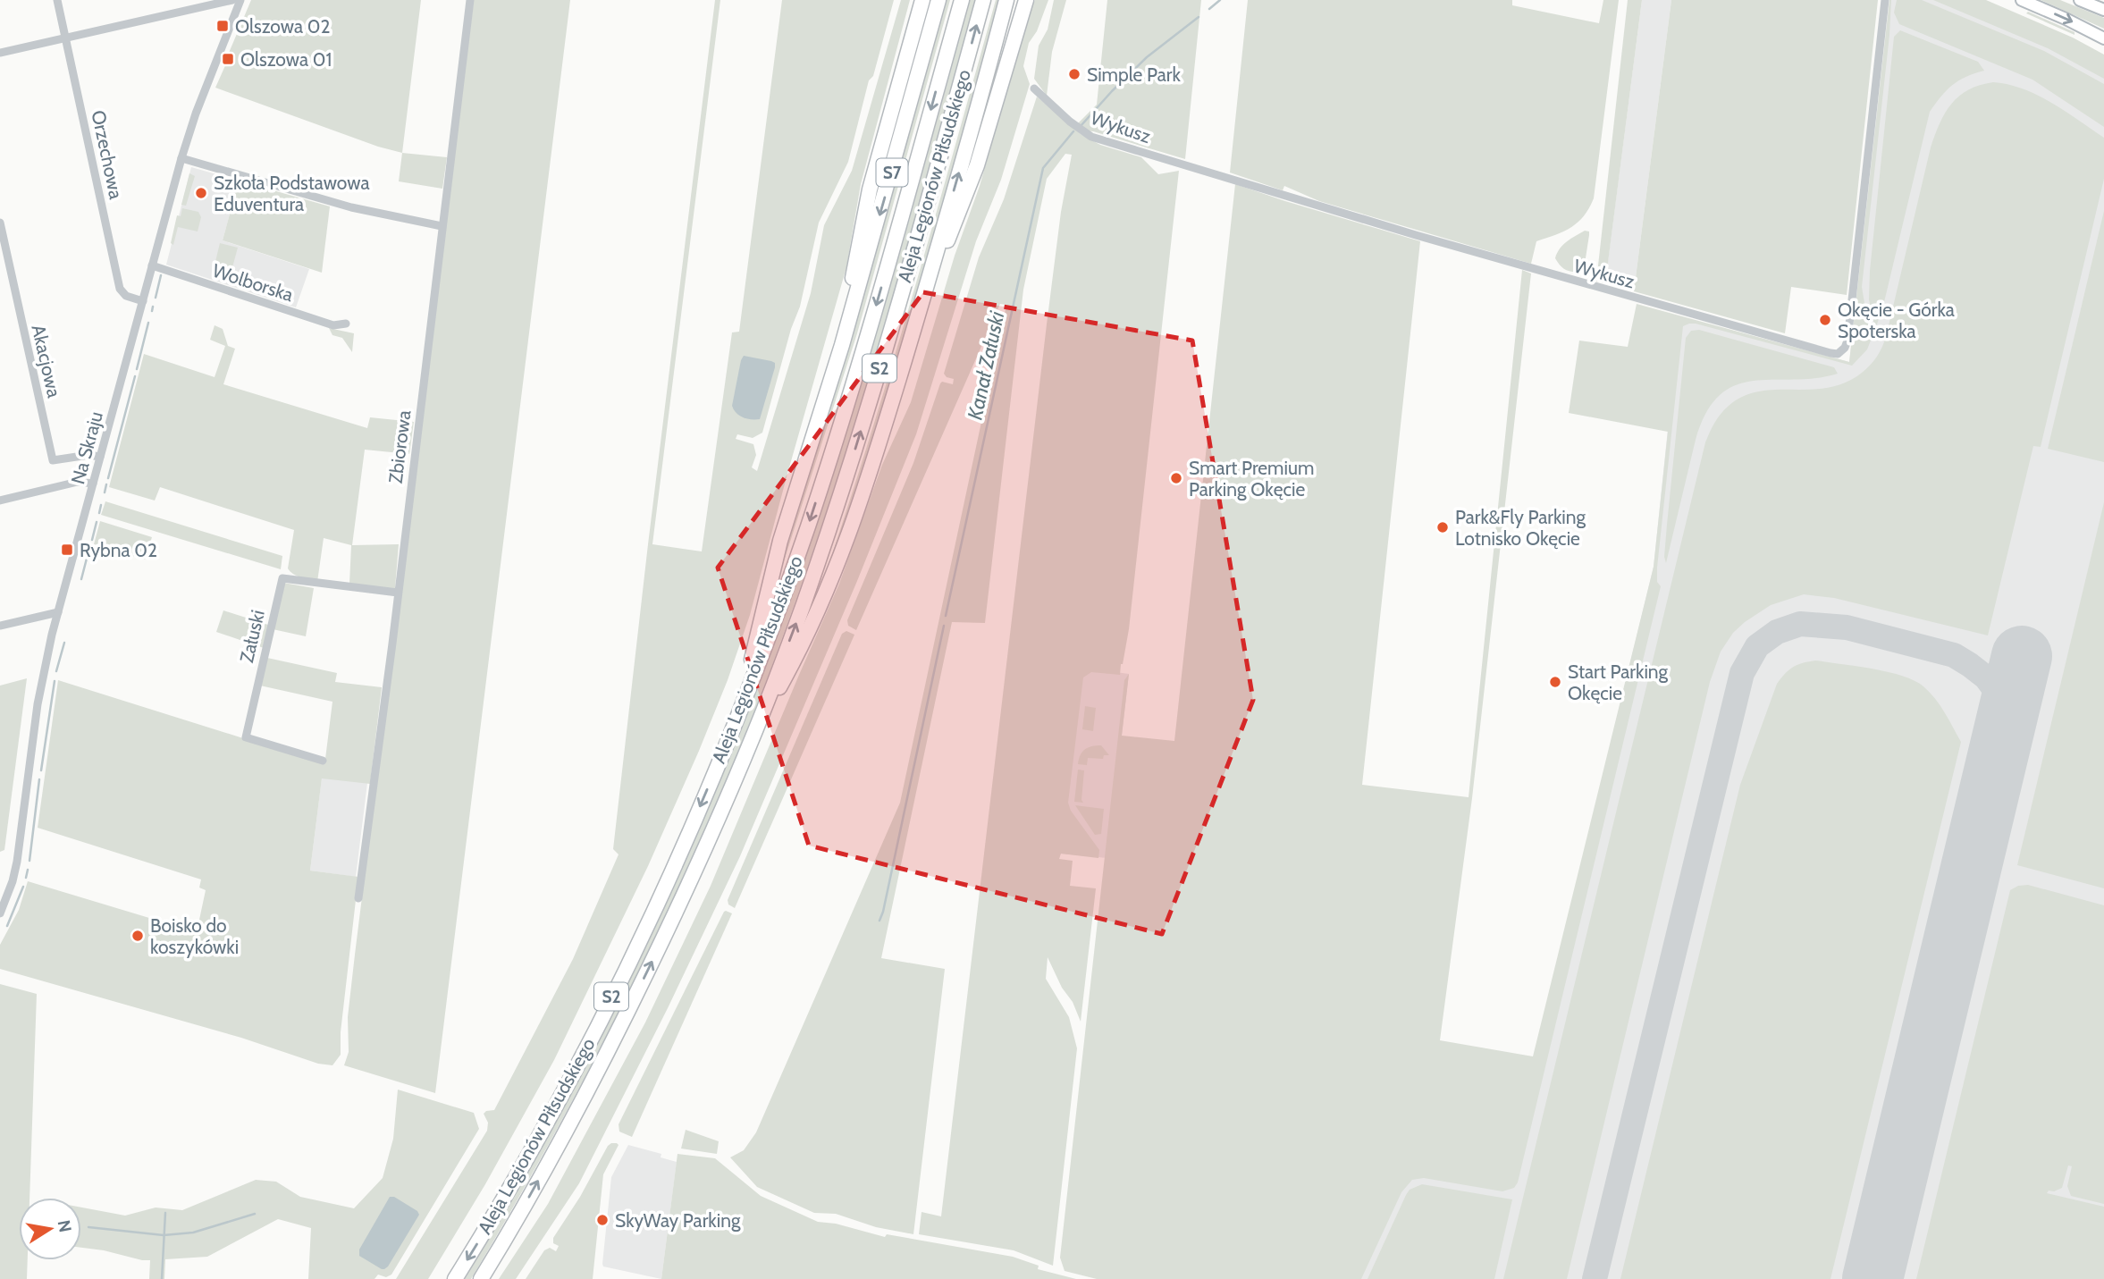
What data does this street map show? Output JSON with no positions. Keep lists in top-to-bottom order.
{
  "streets": {
    "highway": ["S7", "Aleja Legionów Piłsudskiego", "S2"],
    "street": [
      "Wykusz",
      "Orzechowa",
      "Wolborska",
      "Akacjowa",
      "Zbiorowa",
      "Na Skraju",
      "Załuski"
    ]
  },
  "crossings": [
    ["Orzechowa", "Na Skraju"],
    ["S7", "Aleja Legionów Piłsudskiego"],
    ["Wolborska", "Na Skraju"],
    ["Akacjowa", "Na Skraju"],
    ["Zbiorowa", "Załuski"]
  ],
  "water": ["Kanał Załuski"],
  "places": {
    "transit": ["Olszowa 02", "Olszowa 01", "Rybna 02"],
    "other": [
      "Simple Park",
      "Szkoła Podstawowa Eduventura",
      "Okęcie - Górka Spoterska",
      "Smart Premium Parking Okęcie",
      "Park&Fly Parking Lotnisko Okęcie",
      "Start Parking Okęcie",
      "Boisko do koszykówki",
      "SkyWay Parking"
    ]
  },
  "north": "right"
}
